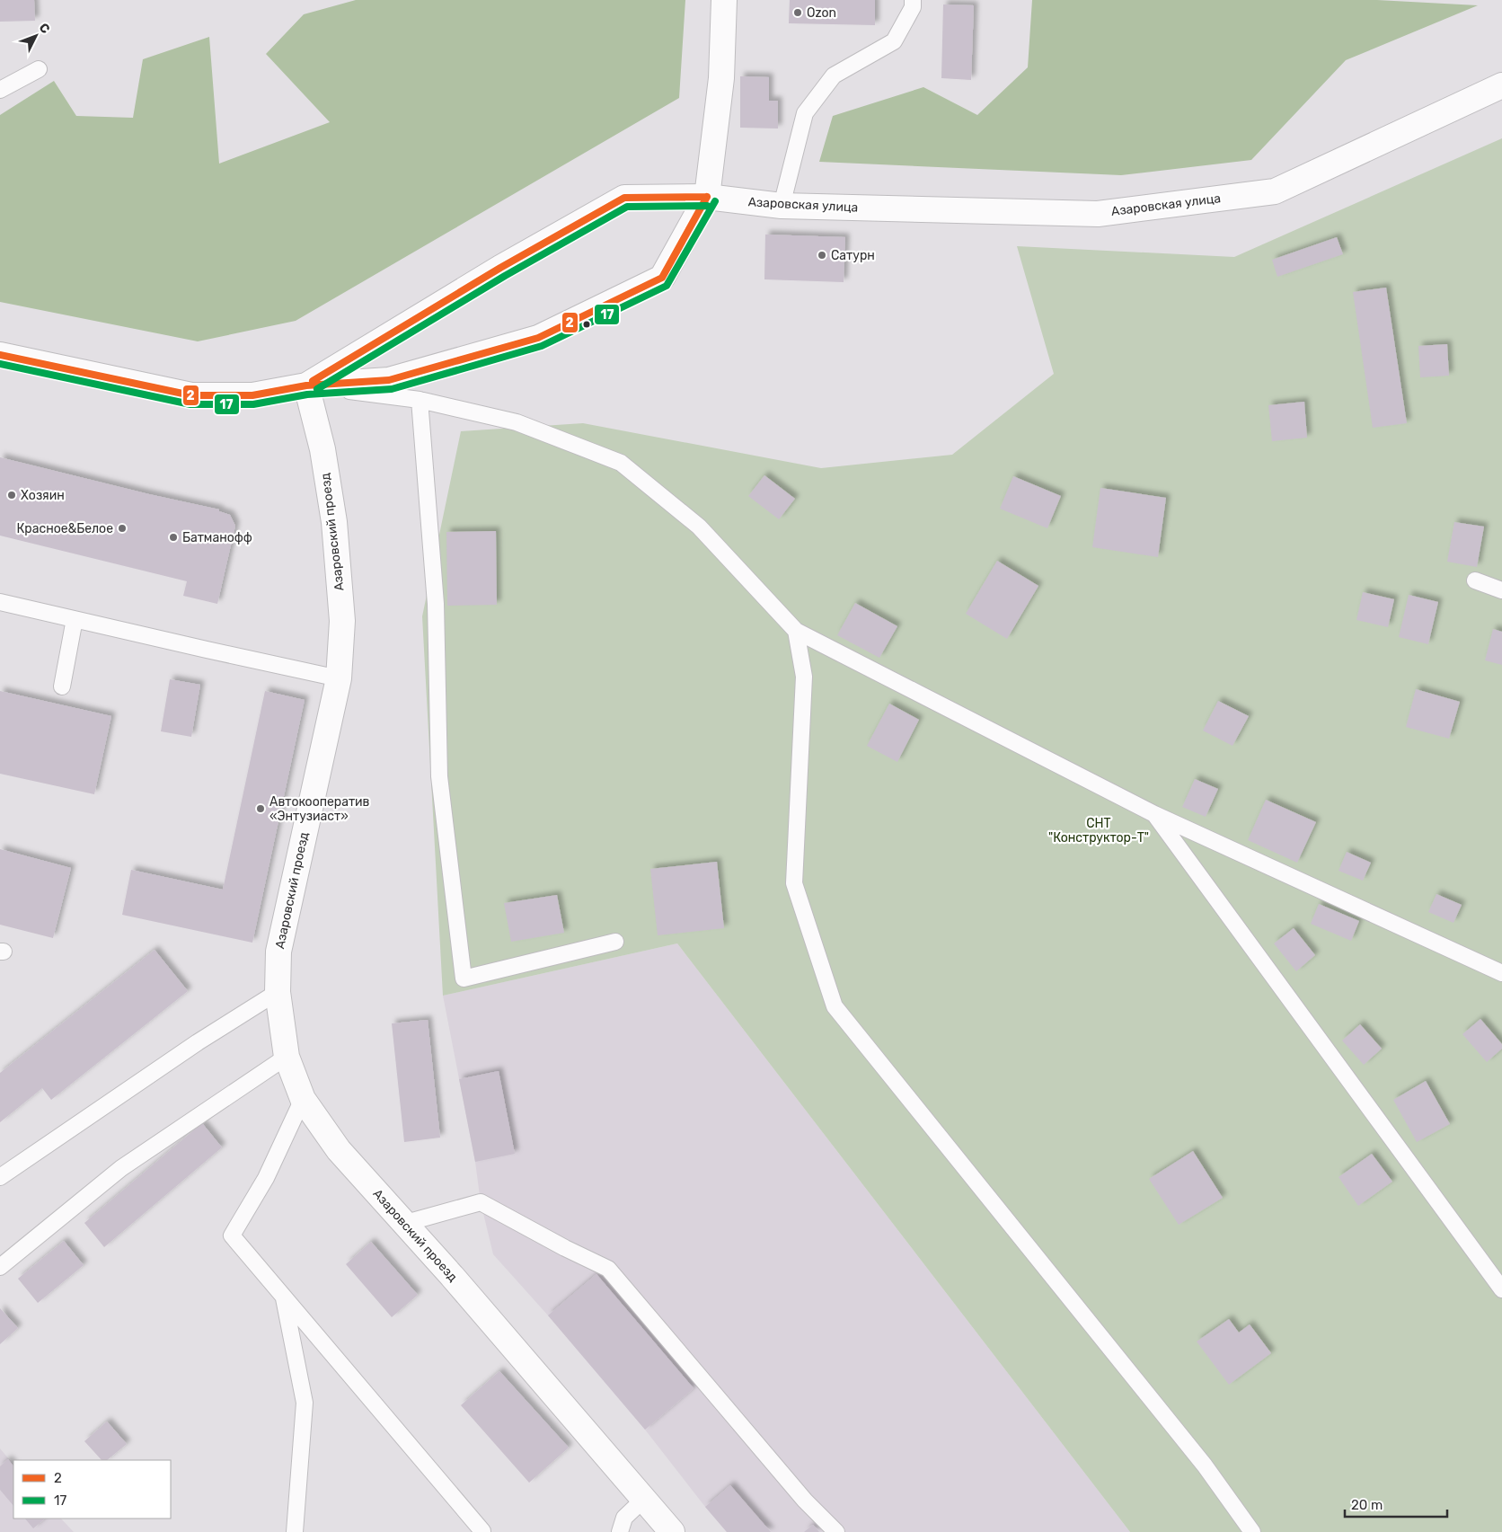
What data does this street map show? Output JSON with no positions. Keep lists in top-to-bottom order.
{
  "streets": {
    "street": ["Азаровская улица", "Азаровский проезд"]
  },
  "crossings": [
    ["Азаровская улица", "Азаровский проезд"]
  ],
  "parks": ["СНТ \"Конструктор-Т\""],
  "places": [
    "Ozon",
    "Сатурн",
    "Хозяин",
    "Красное&Белое",
    "Батманофф",
    "Автокооператив «Энтузиаст»"
  ],
  "lines": ["transit line 2", "transit line 17"],
  "legend": ["2", "17"],
  "scale_bar": "20 m",
  "north": "top right"
}
